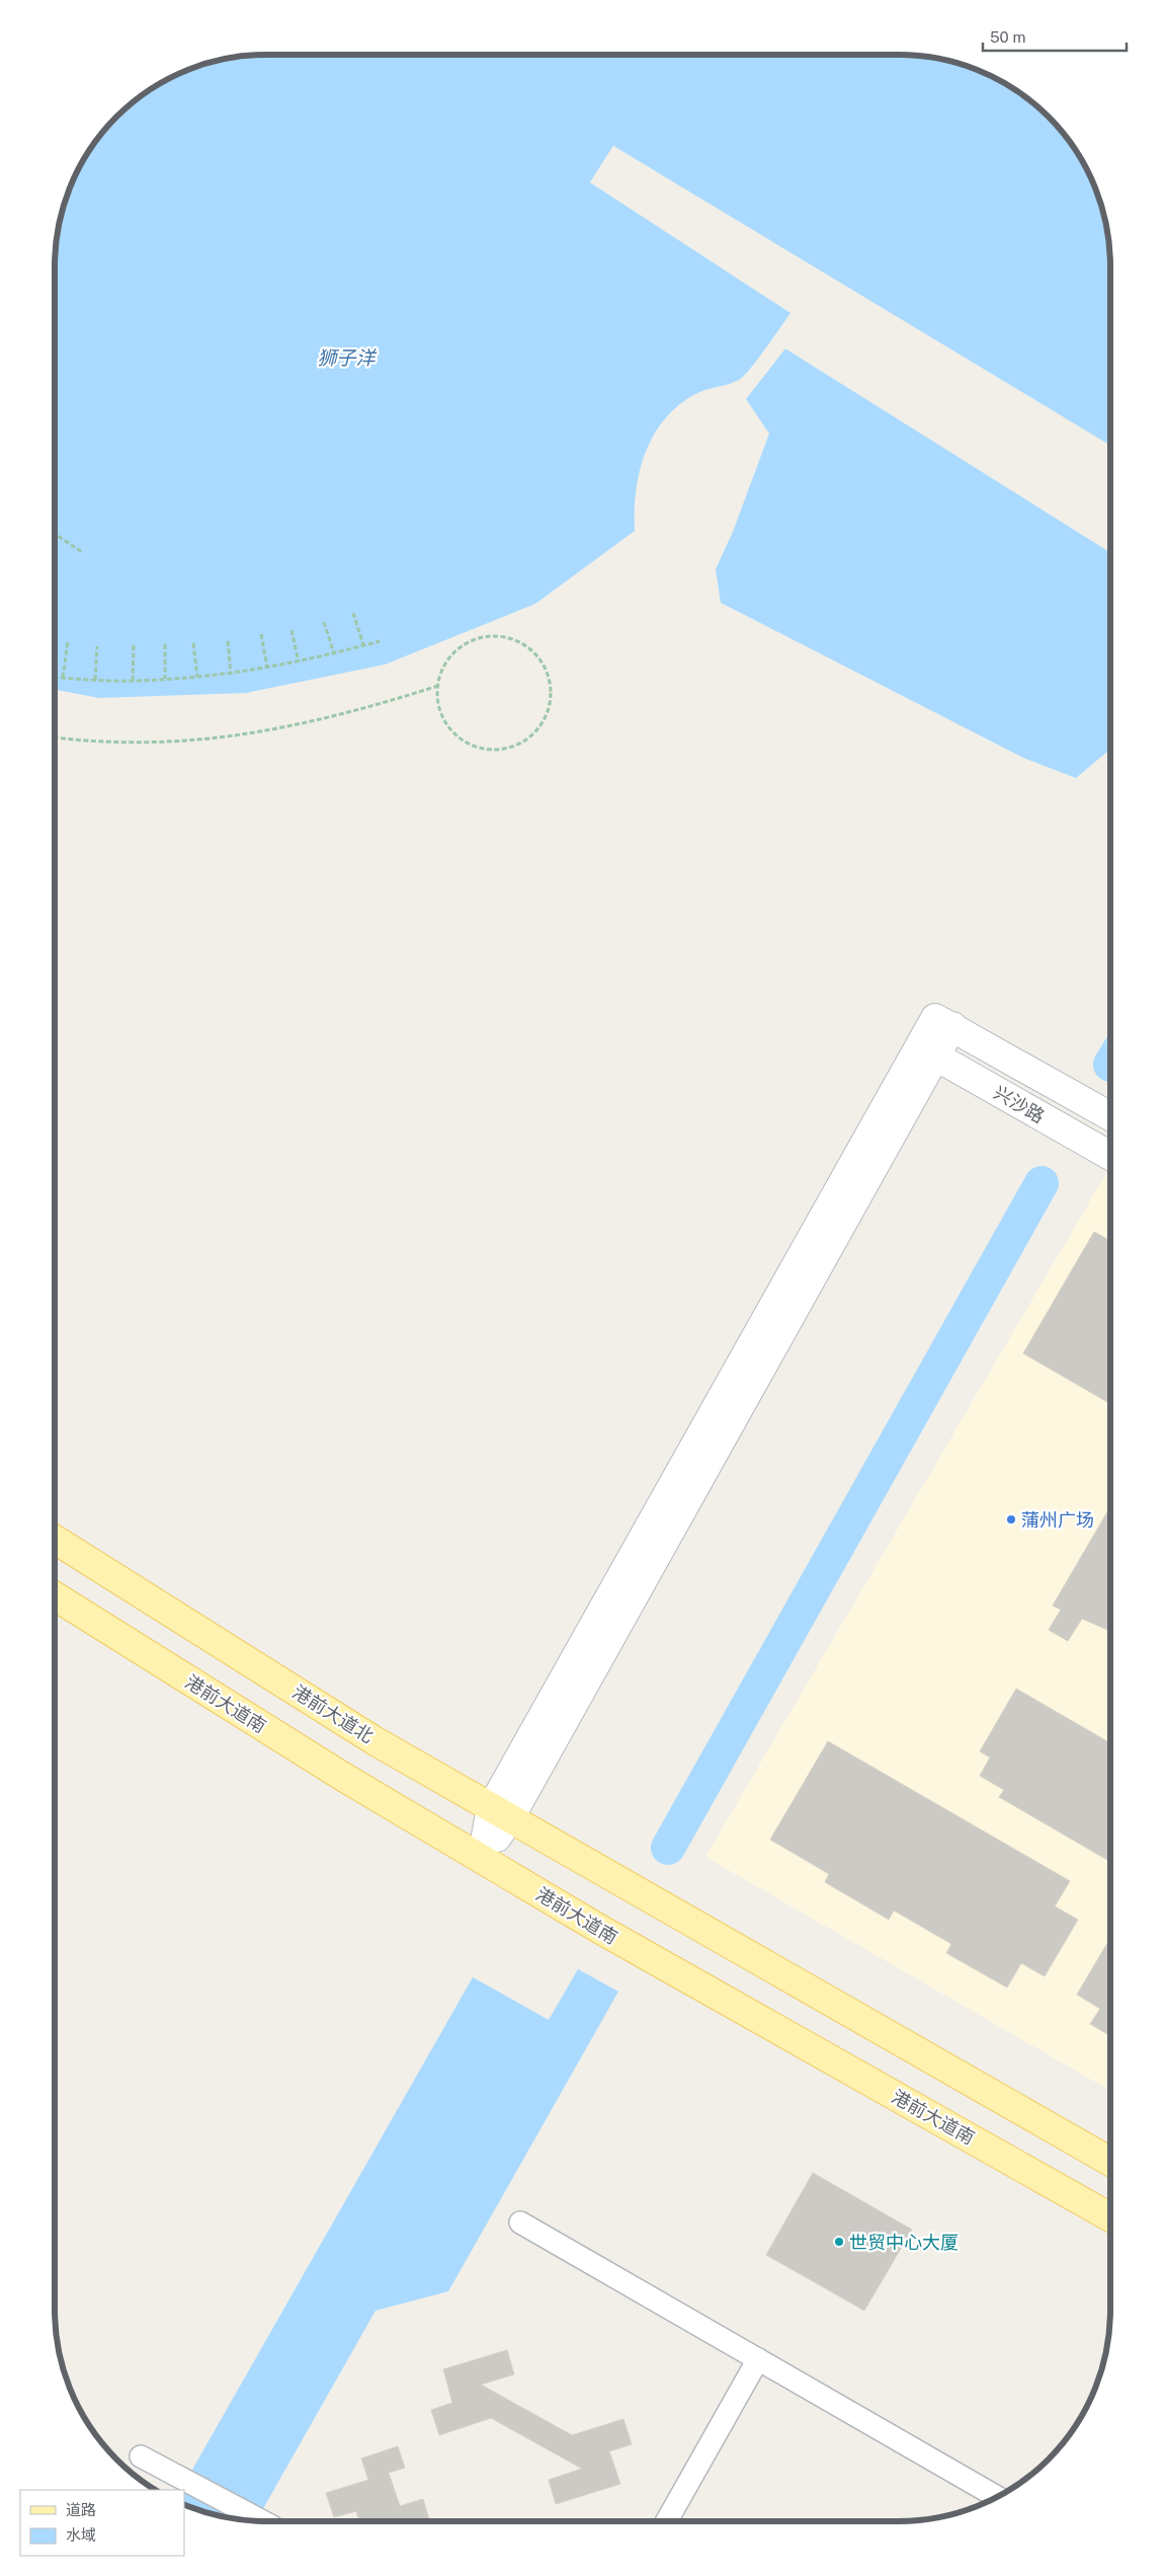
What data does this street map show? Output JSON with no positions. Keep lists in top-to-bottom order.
{
  "streets": {
    "main road": ["港前大道南", "港前大道北"],
    "street": ["兴沙路"]
  },
  "water": ["狮子洋"],
  "places": ["蒲州广场", "世贸中心大厦"],
  "legend": ["道路", "水域"],
  "scale_bar": "50 m"
}
